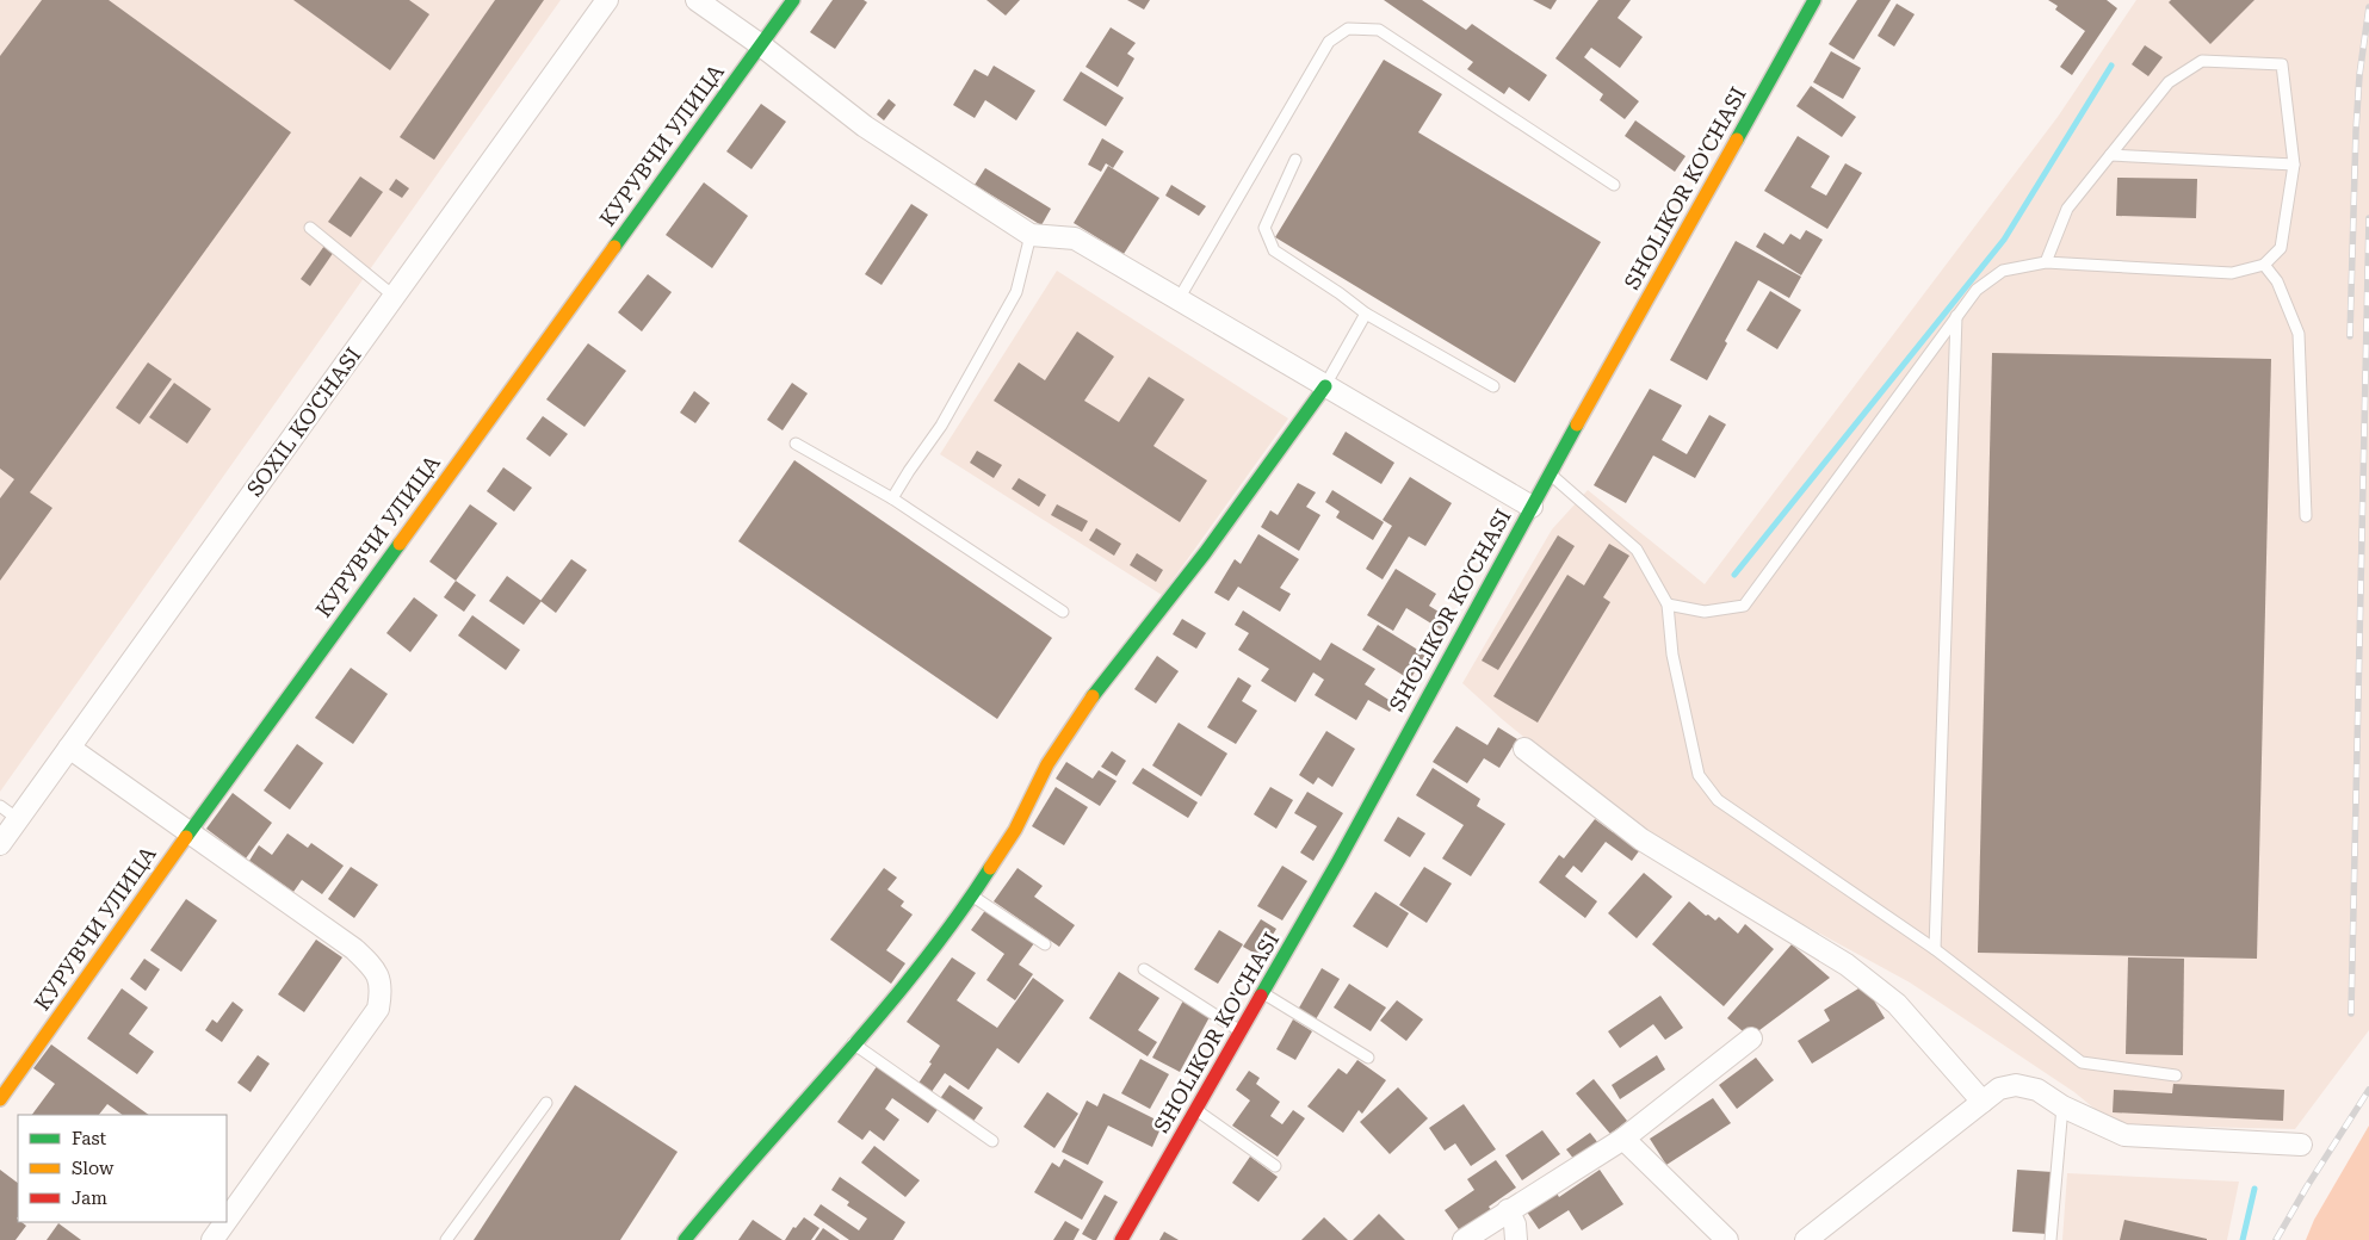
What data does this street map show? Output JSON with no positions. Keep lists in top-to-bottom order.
{
  "streets": {
    "street": ["КУРУВЧИ УЛИЦА", "SHOLIKOR KO'CHASI", "SOXIL KO'CHASI"]
  },
  "legend": ["Fast", "Slow", "Jam"]
}
